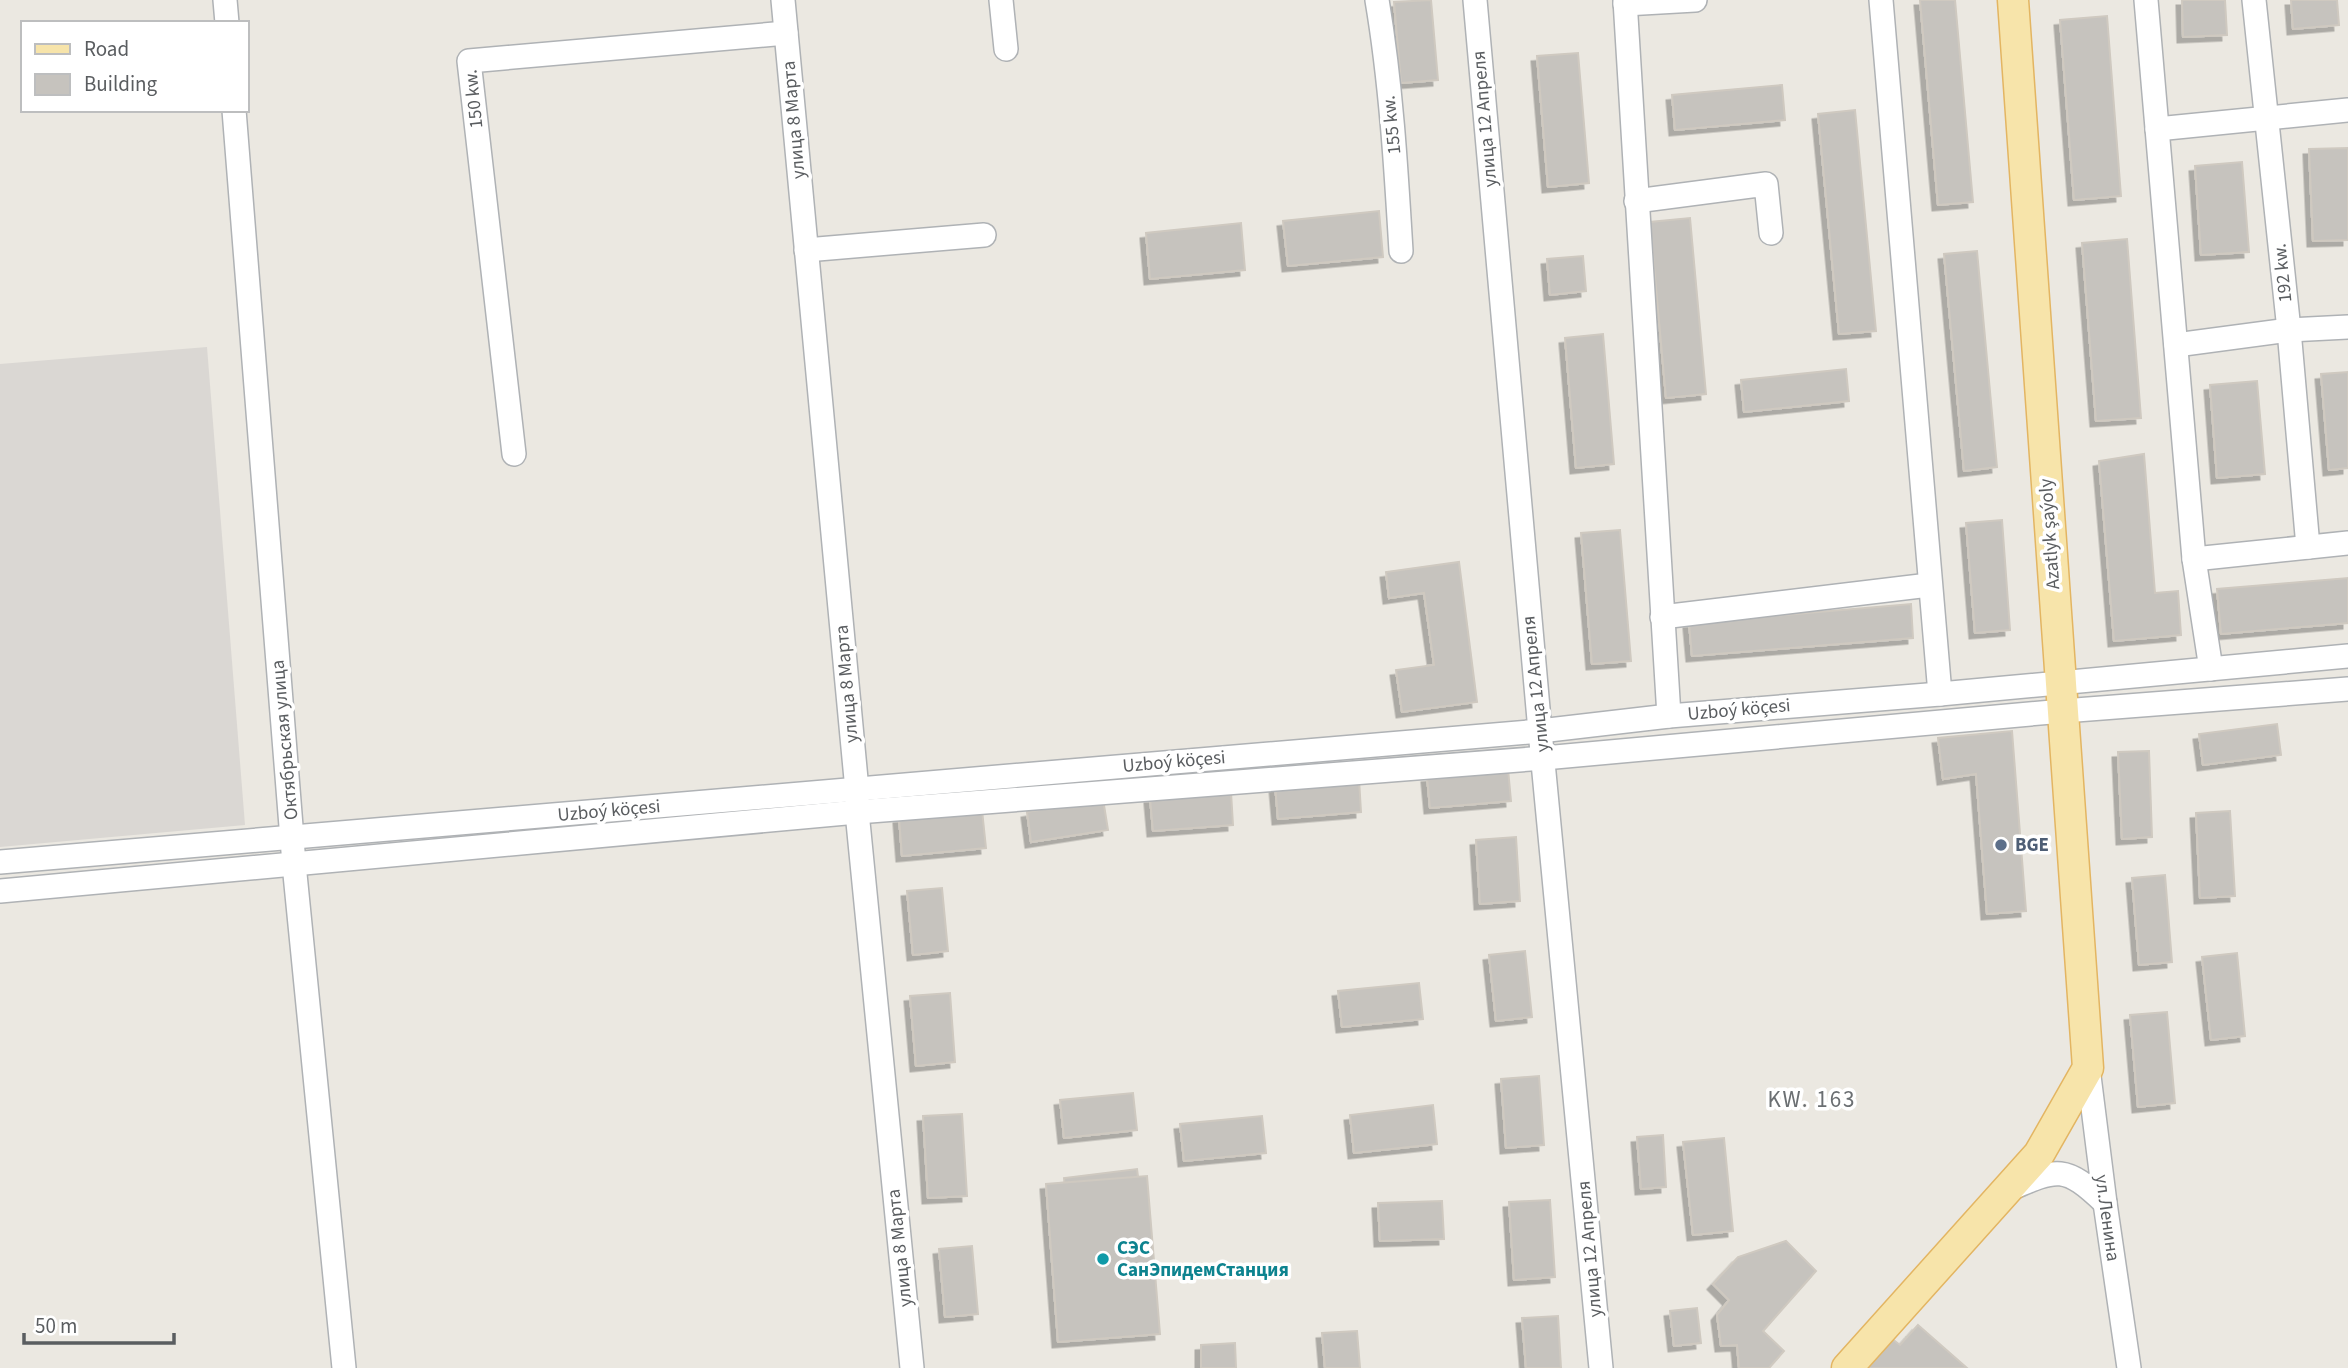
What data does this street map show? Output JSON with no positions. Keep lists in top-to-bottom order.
{
  "streets": {
    "main road": ["Azatlyk şaýoly"],
    "street": [
      "150 kw.",
      "улица 12 Апреля",
      "улица 8 Марта",
      "155 kw.",
      "192 kw.",
      "Uzboý köçesi",
      "Октябрьская улица",
      "ул.Ленина"
    ]
  },
  "crossings": [
    ["150 kw.", "улица 8 Марта"],
    ["улица 12 Апреля", "Uzboý köçesi"],
    ["улица 8 Марта", "Uzboý köçesi"],
    ["Azatlyk şaýoly", "Uzboý köçesi"],
    ["Azatlyk şaýoly", "ул.Ленина"],
    ["Uzboý köçesi", "Октябрьская улица"]
  ],
  "districts": ["KW. 163"],
  "places": ["BGE", "СЭС СанЭпидемСтанция"],
  "legend": ["Road", "Building"],
  "scale_bar": "50 m"
}
